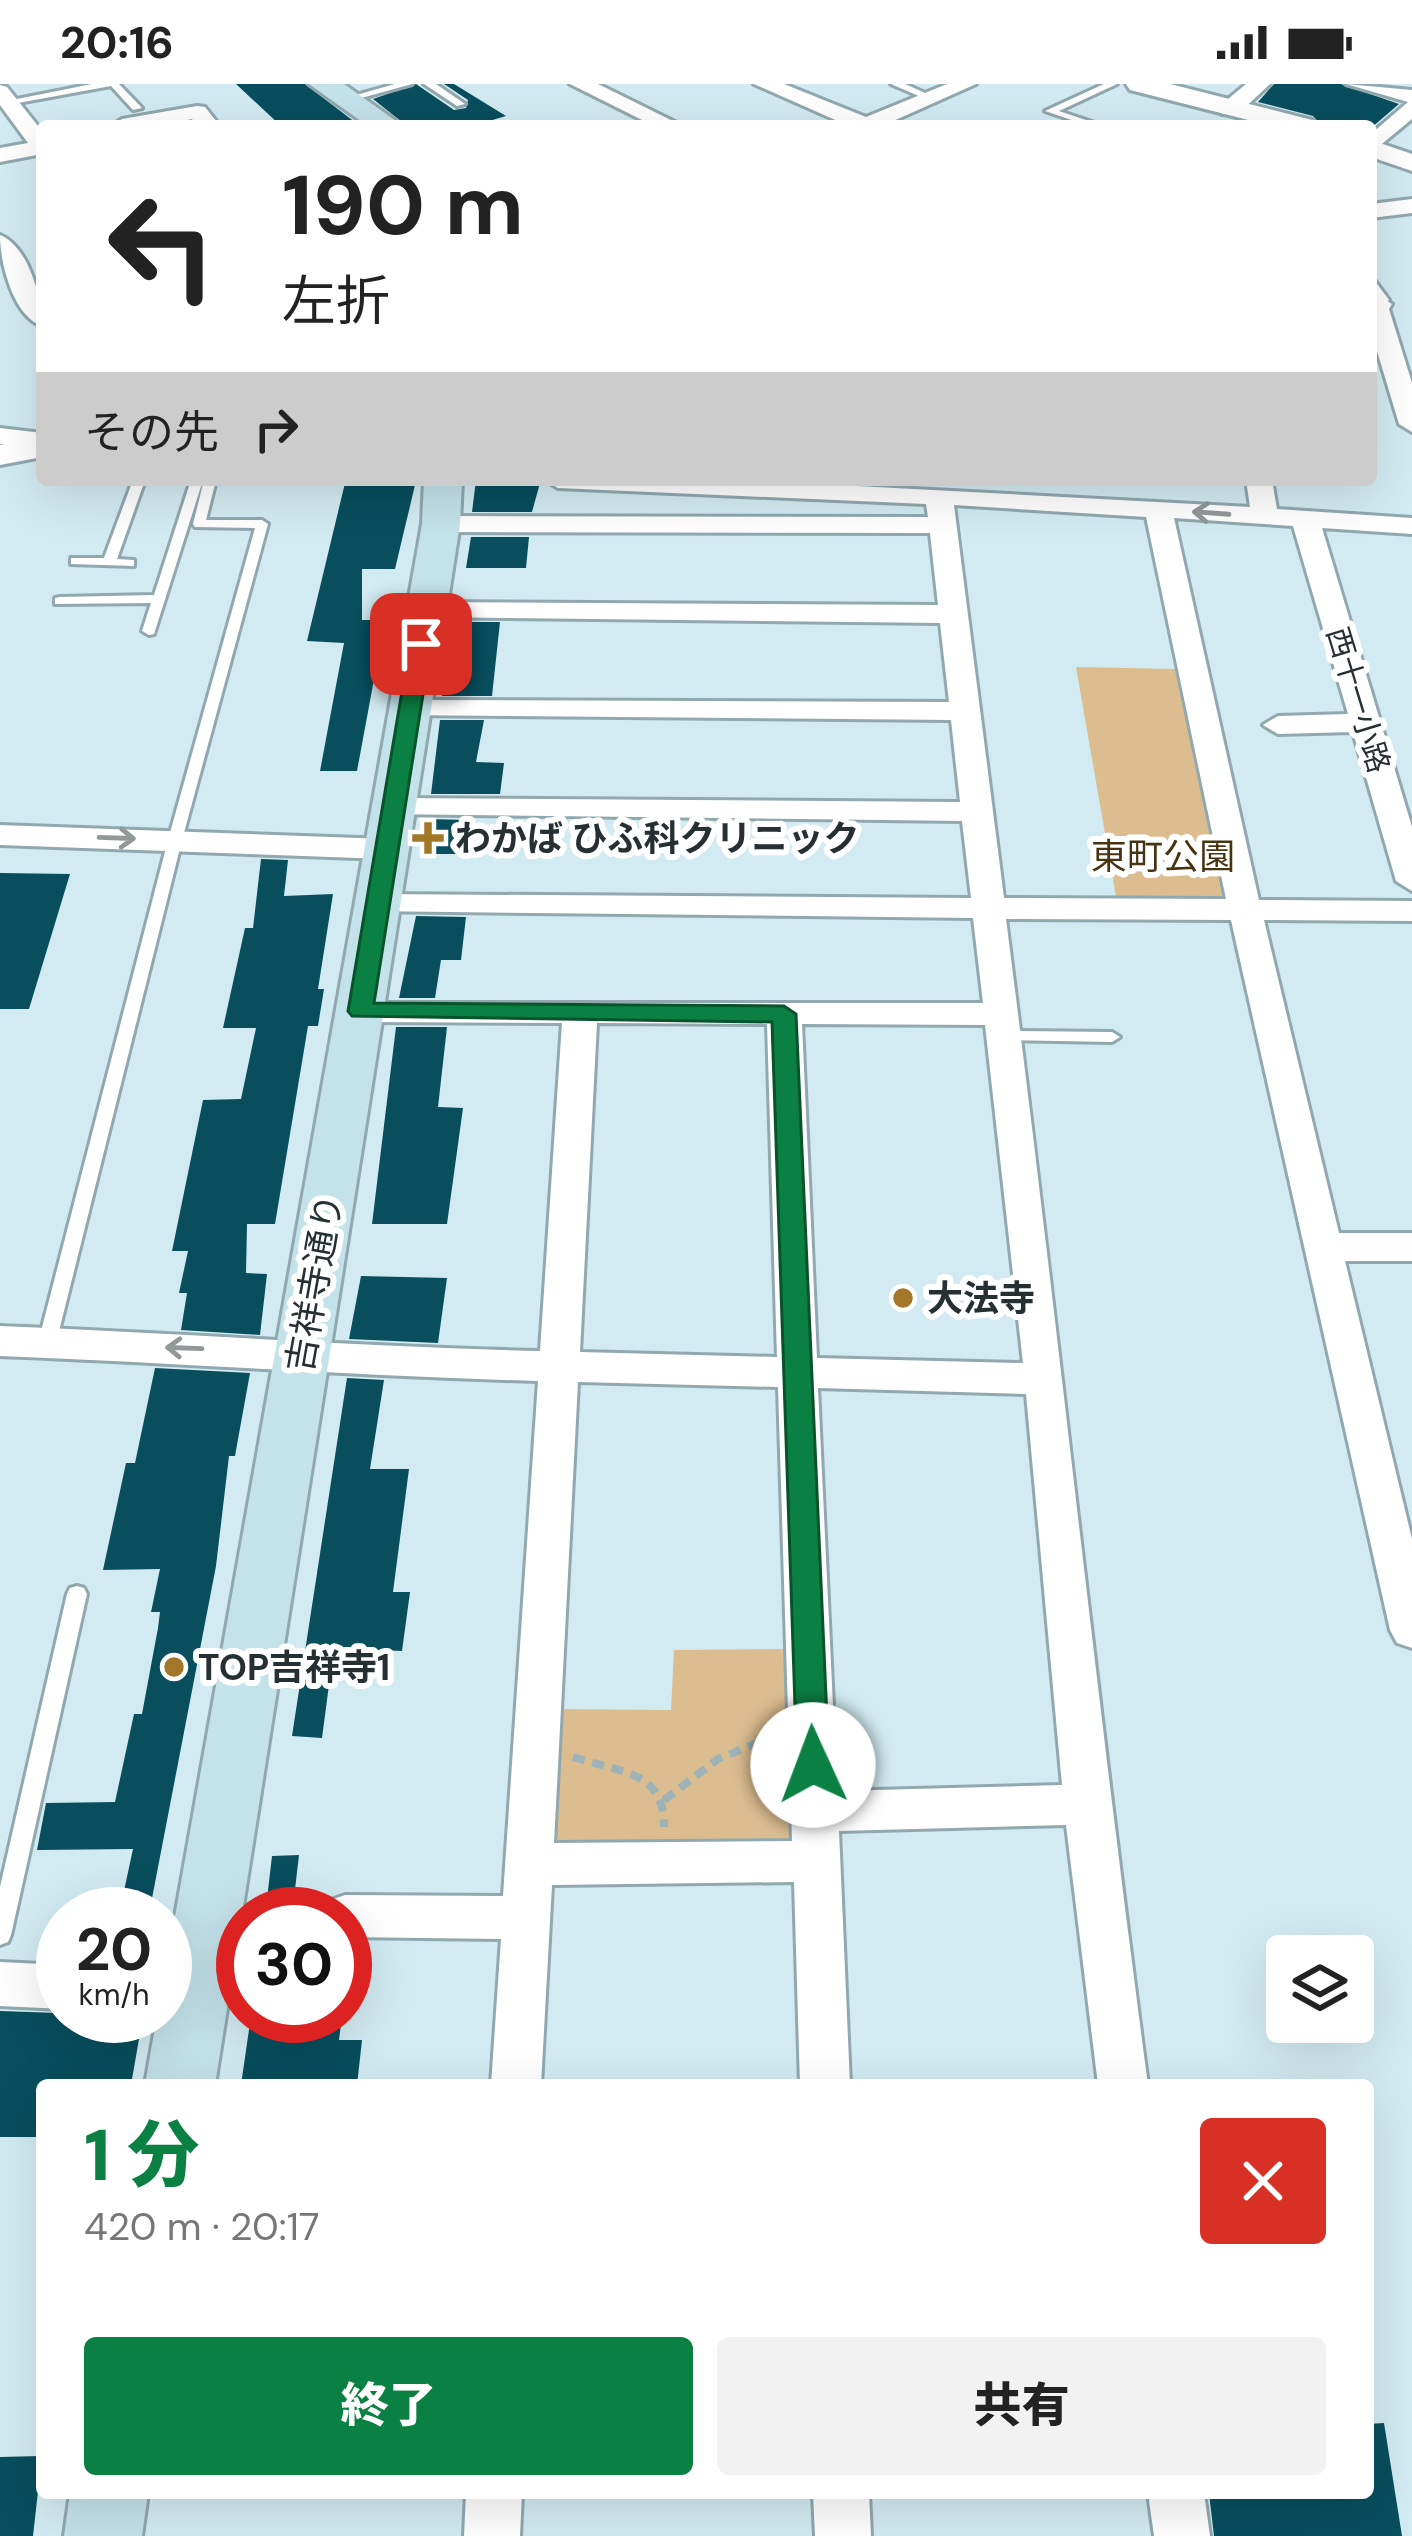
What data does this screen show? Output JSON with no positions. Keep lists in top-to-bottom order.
{
  "streets": {
    "main road": ["吉祥寺通り"],
    "street": ["西十一小路"]
  },
  "parks": ["東町公園"],
  "places": {
    "health": ["わかば ひふ科クリニック"],
    "other": ["大法寺", "TOP吉祥寺1"]
  },
  "page": {
    "status": "20:16",
    "turn": ["190 m", "左折"],
    "then": "その先",
    "speed": "20 km/h",
    "limit": "30",
    "heading": ["1 分", "420 m · 20:17"],
    "buttons": ["終了", "共有"]
  }
}
